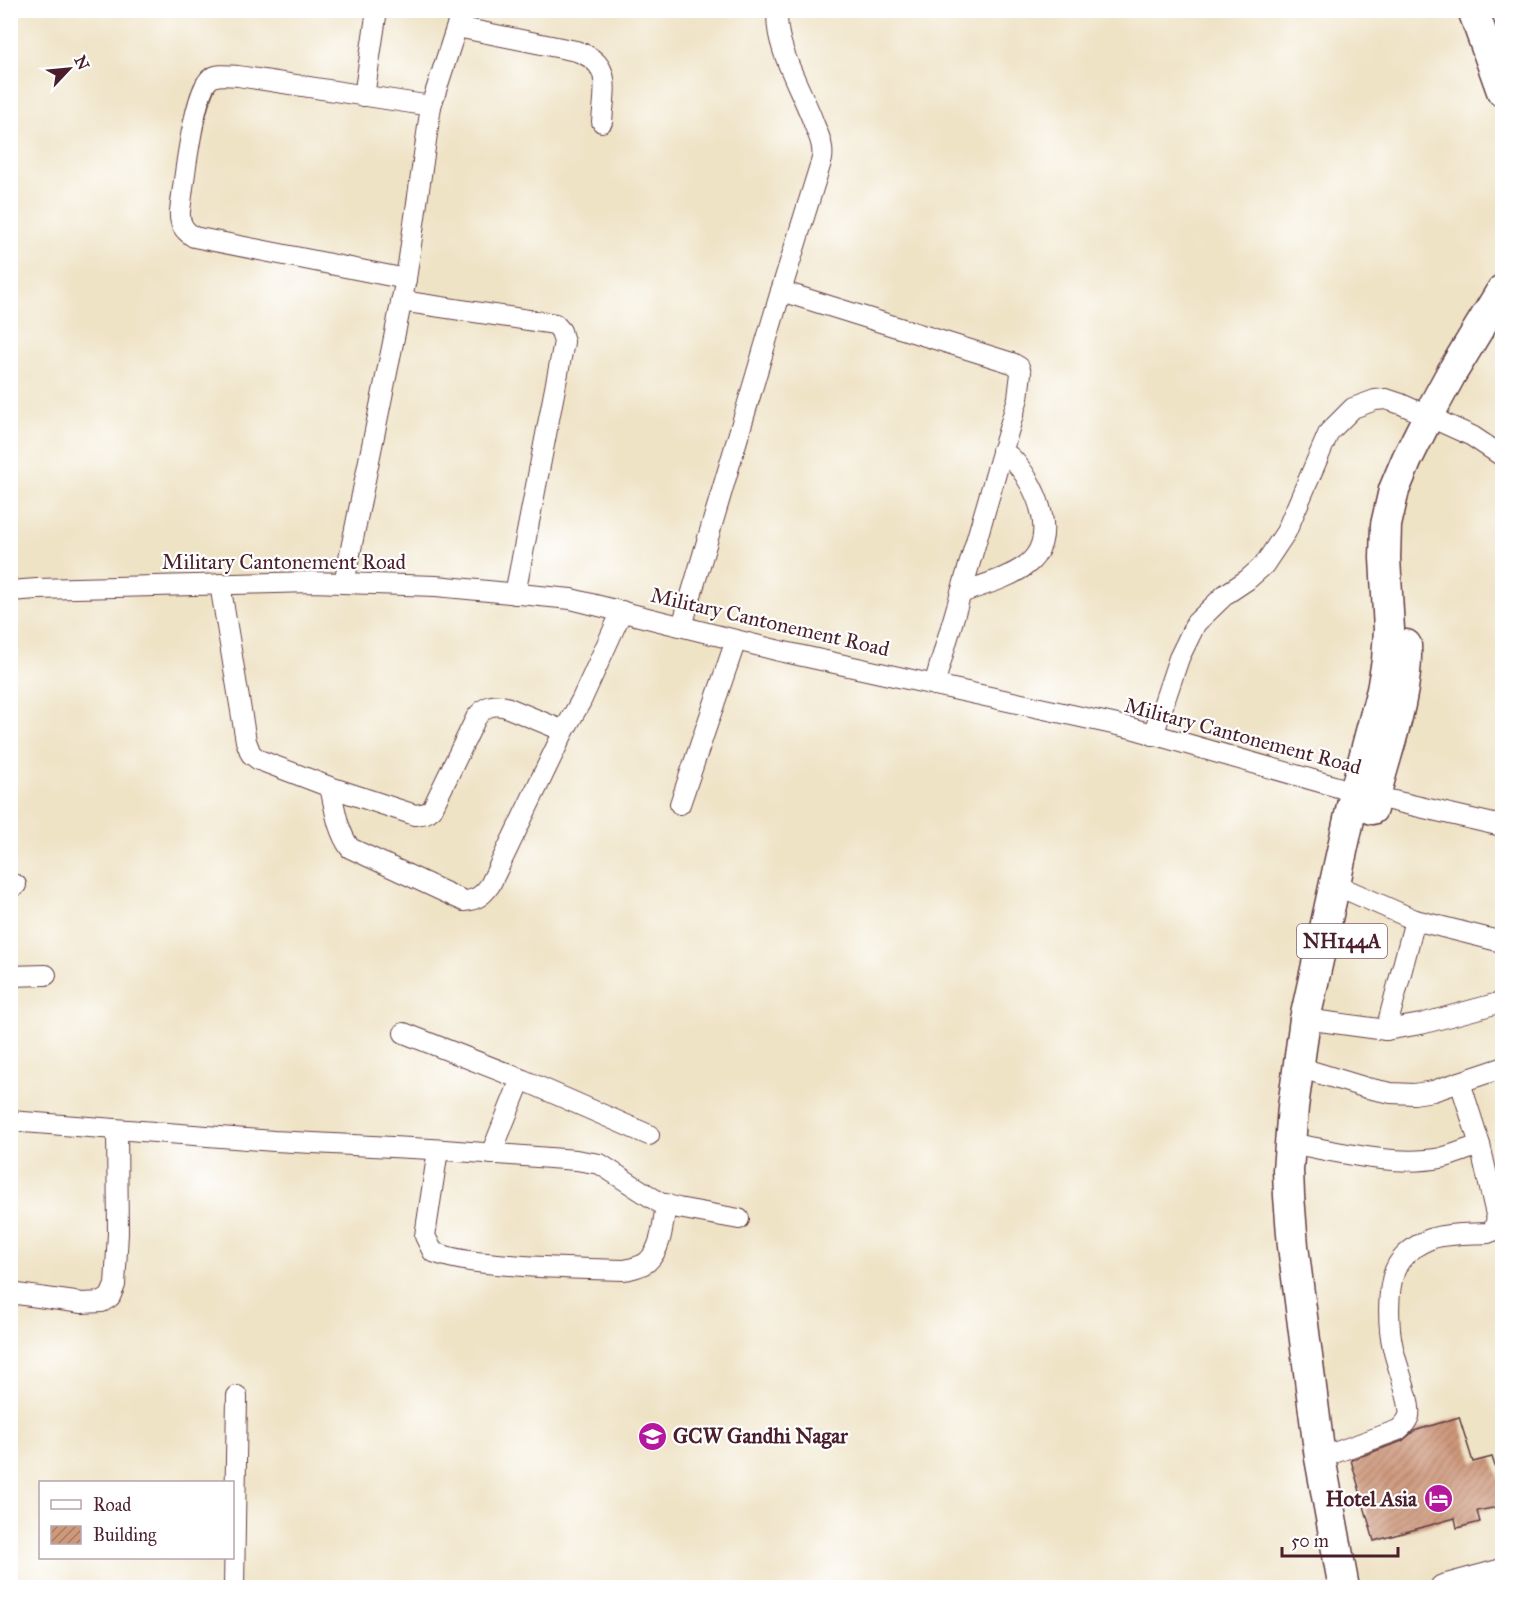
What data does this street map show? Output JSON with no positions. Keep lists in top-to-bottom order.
{
  "streets": {
    "highway": ["NH144A"],
    "street": ["Military Cantonement Road"]
  },
  "crossings": [
    ["Military Cantonement Road", "NH144A"]
  ],
  "places": {
    "school or university": ["GCW Gandhi Nagar"],
    "hotel": ["Hotel Asia"]
  },
  "legend": ["Road", "Building"],
  "scale_bar": "50 m",
  "north": "top right"
}
